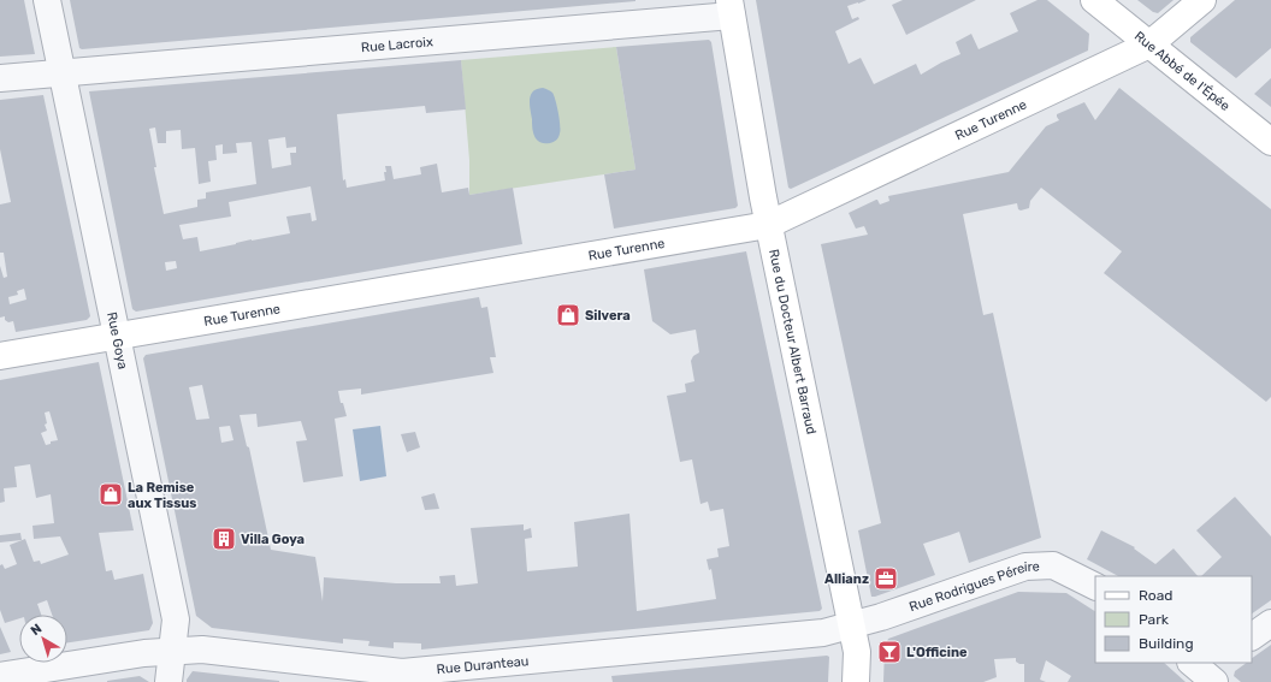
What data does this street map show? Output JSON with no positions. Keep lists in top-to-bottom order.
{
  "streets": {
    "street": [
      "Rue Lacroix",
      "Rue Abbé de l'Épée",
      "Rue Turenne",
      "Rue Goya",
      "Rue du Docteur Albert Barraud",
      "Rue Rodrigues Péreire",
      "Rue Duranteau"
    ]
  },
  "crossings": [
    ["Rue Lacroix", "Rue Goya"],
    ["Rue Lacroix", "Rue du Docteur Albert Barraud"],
    ["Rue Abbé de l'Épée", "Rue Turenne"],
    ["Rue Turenne", "Rue Goya"],
    ["Rue Turenne", "Rue du Docteur Albert Barraud"],
    ["Rue Goya", "Rue Duranteau"],
    ["Rue du Docteur Albert Barraud", "Rue Rodrigues Péreire"],
    ["Rue du Docteur Albert Barraud", "Rue Duranteau"],
    ["Rue Rodrigues Péreire", "Rue Duranteau"]
  ],
  "places": {
    "shop": ["Silvera", "La Remise aux Tissus"],
    "building": ["Villa Goya"],
    "office": ["Allianz"],
    "bar": ["L'Officine"]
  },
  "legend": ["Road", "Park", "Building"],
  "north": "top left"
}
